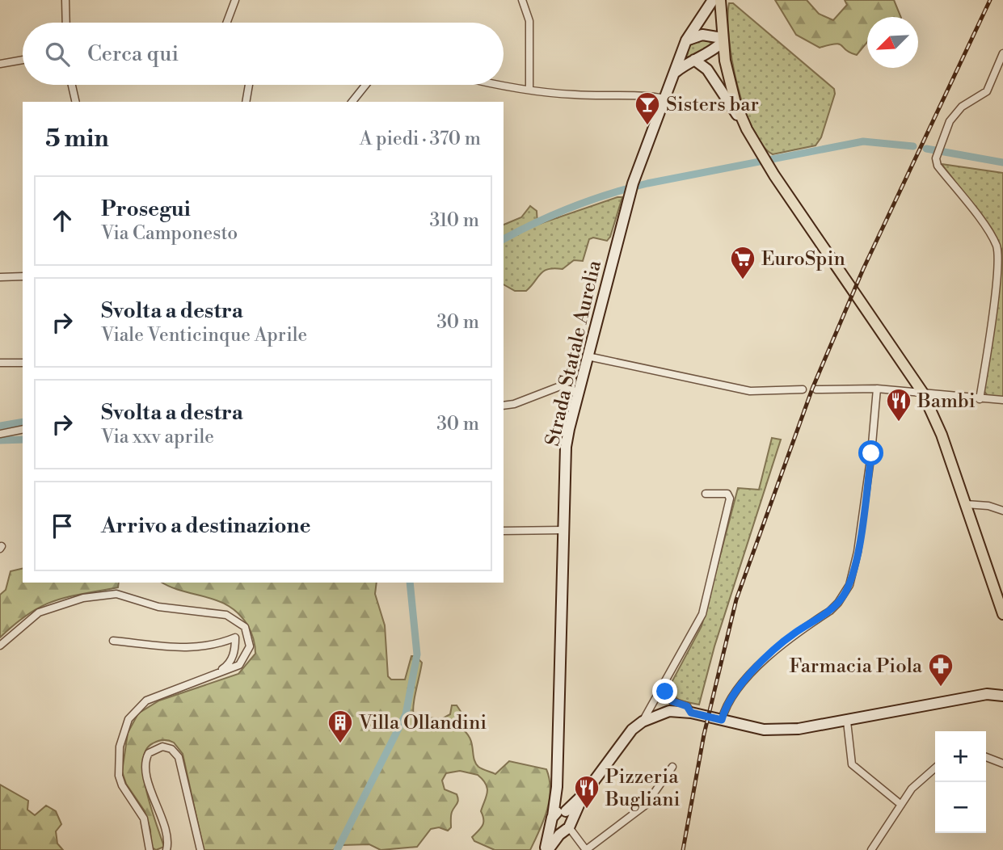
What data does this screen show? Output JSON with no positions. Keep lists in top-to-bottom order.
{
  "streets": {
    "main road": ["Strada Statale Aurelia"]
  },
  "places": {
    "bar": ["Sisters bar"],
    "supermarket": ["EuroSpin"],
    "restaurant": ["Bambi", "Pizzeria Bugliani"],
    "pharmacy": ["Farmacia Piola"],
    "building": ["Villa Ollandini"]
  },
  "north": "bottom left",
  "page": {
    "search": "Cerca qui",
    "heading": ["5 min", "A piedi · 370 m"],
    "list": [
      ["Prosegui", "Via Camponesto", "310 m"],
      ["Svolta a destra", "Viale Venticinque Aprile", "30 m"],
      ["Svolta a destra", "Via xxv aprile", "30 m"],
      "Arrivo a destinazione"
    ],
    "map_buttons": ["+", "−"]
  }
}
